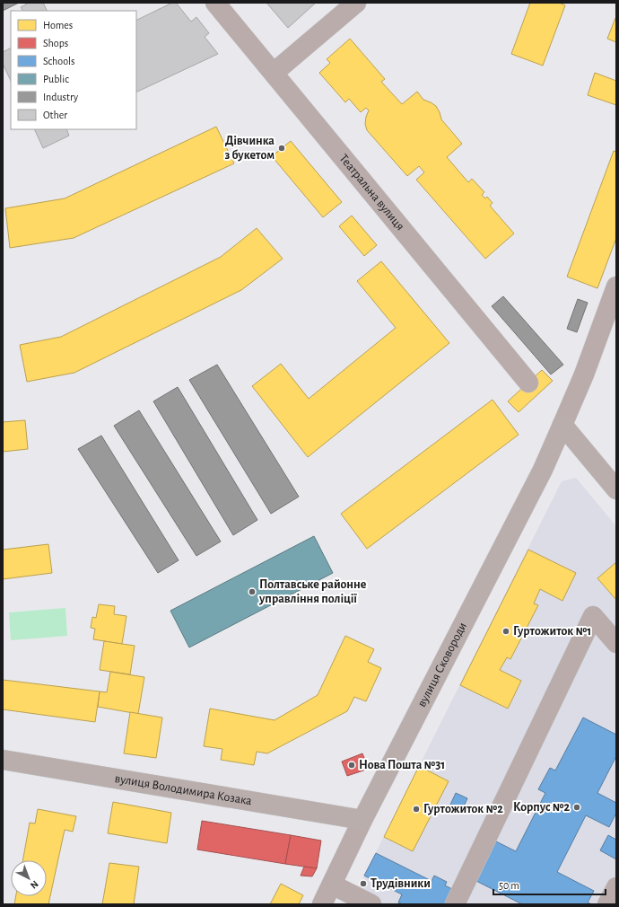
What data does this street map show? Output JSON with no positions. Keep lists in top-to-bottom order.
{
  "streets": {
    "main road": ["вулиця Сковороди", "вулиця Володимира Козака"],
    "street": ["Театральна вулиця"]
  },
  "crossings": [
    ["вулиця Сковороди", "вулиця Володимира Козака"]
  ],
  "places": [
    "Дівчинка з букетом",
    "Полтавське районне управління поліції",
    "Гуртожиток №1",
    "Нова Пошта №31",
    "Корпус №2",
    "Гуртожиток №2",
    "Трудівники"
  ],
  "legend": [
    "Homes",
    "Shops",
    "Schools",
    "Public",
    "Industry",
    "Other"
  ],
  "scale_bar": "50 m",
  "north": "bottom right"
}
